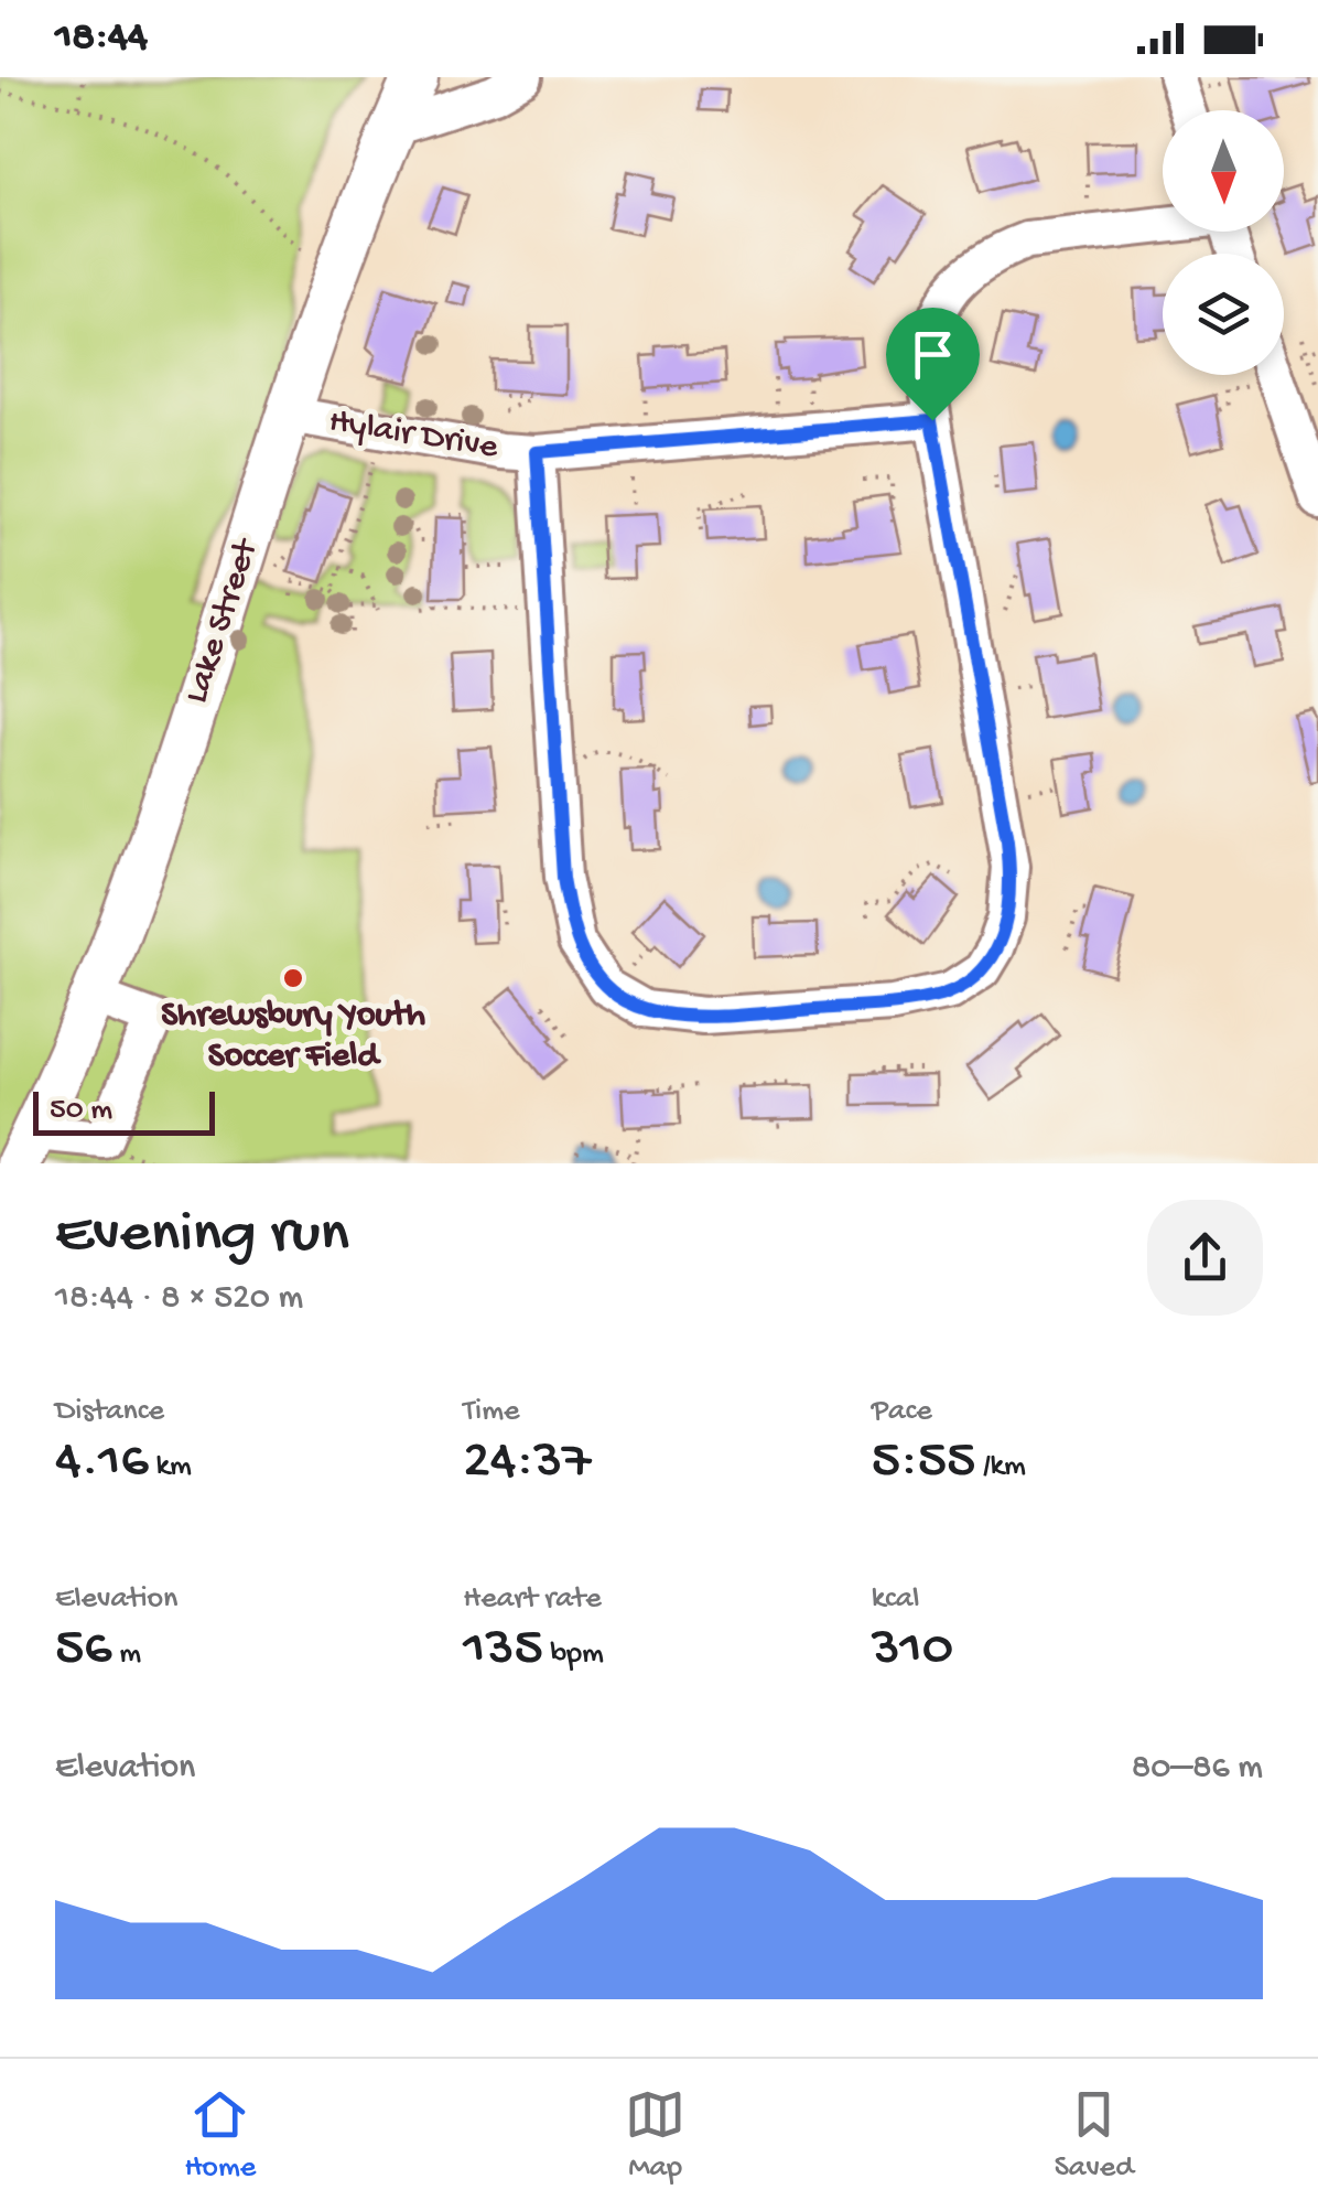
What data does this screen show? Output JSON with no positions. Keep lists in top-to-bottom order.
{
  "streets": {
    "main road": ["Lake Street"],
    "street": ["Hylair Drive"]
  },
  "crossings": [
    ["Hylair Drive", "Lake Street"]
  ],
  "places": ["Shrewsbury Youth Soccer Field"],
  "scale_bar": "50 m",
  "north": "bottom",
  "page": {
    "status": "18:44",
    "scale": "50 m",
    "heading": ["Evening run", "18:44 · 8 × 520 m"],
    "stats": [
      ["Distance", "4.16 km"],
      ["Time", "24:37"],
      ["Pace", "5:55 /km"],
      ["Elevation", "56 m"],
      ["Heart rate", "135 bpm"],
      ["kcal", "310"]
    ],
    "chart": ["Elevation", "80–86 m"],
    "tabs": ["Home", "Map", "Saved"]
  }
}
